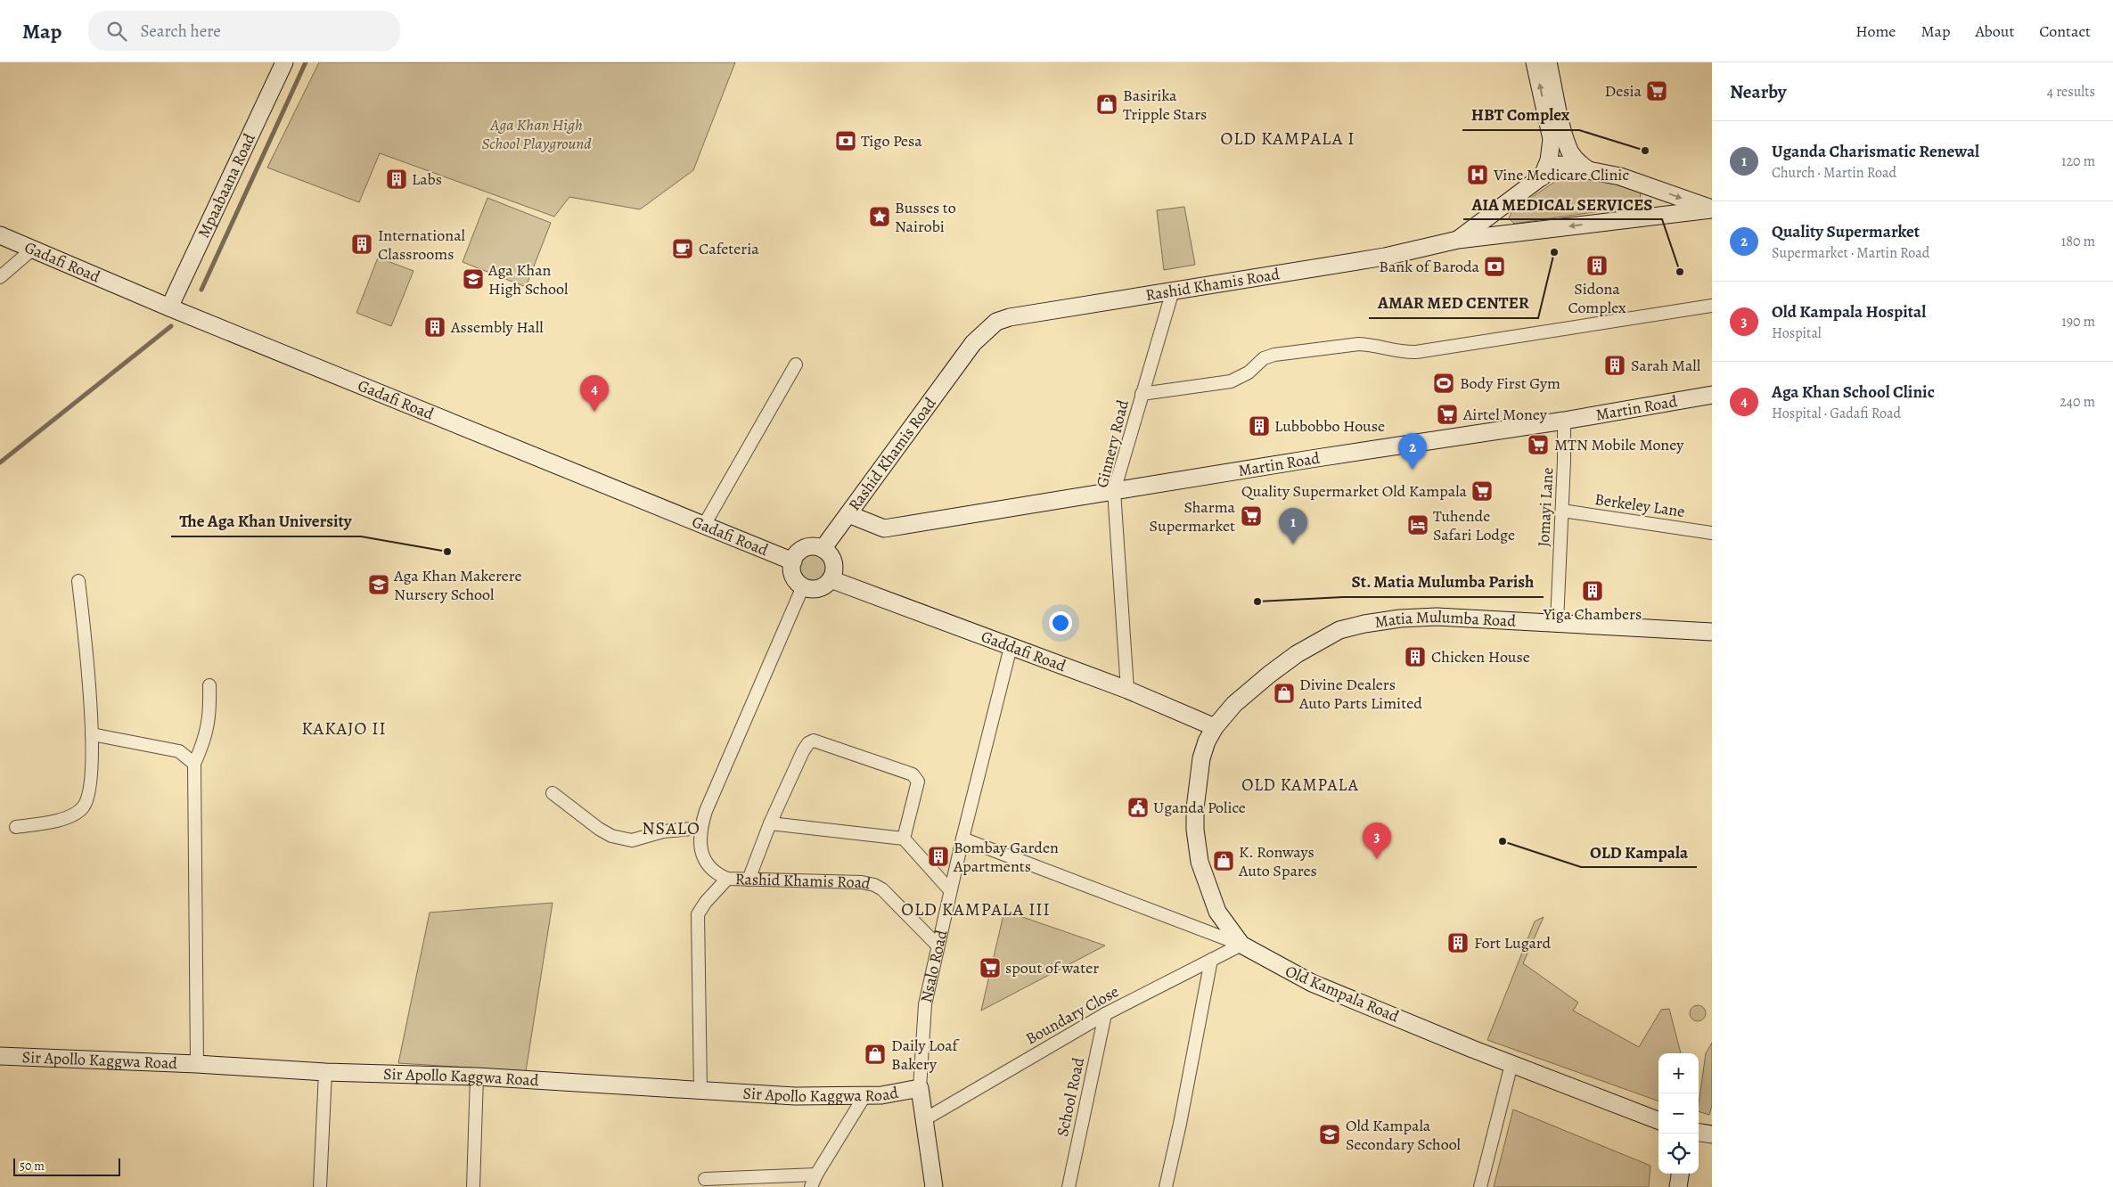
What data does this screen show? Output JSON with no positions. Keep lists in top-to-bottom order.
{
  "streets": {
    "street": [
      "Mpaabaana Road",
      "Gadafi Road",
      "Rashid Khamis Road",
      "Martin Road",
      "Ginnery Road",
      "Berkeley Lane",
      "Jomayi Lane",
      "Matia Mulumba Road",
      "Gaddafi Road",
      "Nsalo Road",
      "Old Kampala Road",
      "Boundary Close",
      "Sir Apollo Kaggwa Road",
      "School Road"
    ]
  },
  "crossings": [
    ["Mpaabaana Road", "Gadafi Road"],
    ["Gadafi Road", "Rashid Khamis Road"],
    ["Gadafi Road", "Gaddafi Road"],
    ["Rashid Khamis Road", "Martin Road"],
    ["Rashid Khamis Road", "Ginnery Road"],
    ["Rashid Khamis Road", "Gaddafi Road"],
    ["Rashid Khamis Road", "Nsalo Road"],
    ["Martin Road", "Ginnery Road"],
    ["Martin Road", "Jomayi Lane"],
    ["Ginnery Road", "Gaddafi Road"],
    ["Berkeley Lane", "Jomayi Lane"],
    ["Jomayi Lane", "Matia Mulumba Road"],
    ["Matia Mulumba Road", "Gaddafi Road"],
    ["Matia Mulumba Road", "Old Kampala Road"],
    ["Gaddafi Road", "Nsalo Road"],
    ["Gaddafi Road", "Old Kampala Road"],
    ["Nsalo Road", "Boundary Close"],
    ["Nsalo Road", "Sir Apollo Kaggwa Road"],
    ["Old Kampala Road", "Boundary Close"],
    ["Boundary Close", "School Road"]
  ],
  "districts": [
    "OLD KAMPALA I",
    "KAKAJO II",
    "OLD KAMPALA",
    "NSALO",
    "OLD KAMPALA III"
  ],
  "parks": ["Aga Khan High School Playground"],
  "places": {
    "supermarket": [
      "Desia",
      "Airtel Money",
      "MTN Mobile Money",
      "Quality Supermarket Old Kampala",
      "Sharma Supermarket",
      "spout of water"
    ],
    "shop": [
      "Basirika Tripple Stars",
      "Divine Dealers Auto Parts Limited",
      "K. Ronways Auto Spares",
      "Daily Loaf Bakery"
    ],
    "bank": ["Tigo Pesa", "Bank of Baroda"],
    "other": [
      "HBT Complex",
      "AMAR MED CENTER",
      "AIA MEDICAL SERVICES",
      "The Aga Khan University",
      "St. Matia Mulumba Parish",
      "OLD Kampala"
    ],
    "hospital": ["Vine Medicare Clinic"],
    "building": [
      "Labs",
      "International Classrooms",
      "Sidona Complex",
      "Assembly Hall",
      "Sarah Mall",
      "Lubbobbo House",
      "Yiga Chambers",
      "Chicken House",
      "Bombay Garden Apartments",
      "Fort Lugard"
    ],
    "place": ["Busses to Nairobi"],
    "cafe": ["Cafeteria"],
    "school or university": ["Aga Khan High School", "Aga Khan Makerere Nursery School", "Old Kampala Secondary School"],
    "sports": ["Body First Gym"],
    "hotel": ["Tuhende Safari Lodge"],
    "public building": ["Uganda Police"]
  },
  "scale_bar": "50 m",
  "page": {
    "header": "Map",
    "search": "Search here",
    "nav": [
      "Home",
      "Map",
      "About",
      "Contact"
    ],
    "heading": ["Nearby", "4 results"],
    "list": [
      {
        "mark": "1",
        "name": "Uganda Charismatic Renewal",
        "note": "Church · Martin Road",
        "value": "120 m"
      },
      {
        "mark": "2",
        "name": "Quality Supermarket",
        "note": "Supermarket · Martin Road",
        "value": "180 m"
      },
      {
        "mark": "3",
        "name": "Old Kampala Hospital",
        "note": "Hospital",
        "value": "190 m"
      },
      {
        "mark": "4",
        "name": "Aga Khan School Clinic",
        "note": "Hospital · Gadafi Road",
        "value": "240 m"
      }
    ],
    "pins": [
      "4",
      "2",
      "1",
      "3"
    ],
    "map_buttons": ["+", "−"],
    "scale": "50 m"
  }
}
